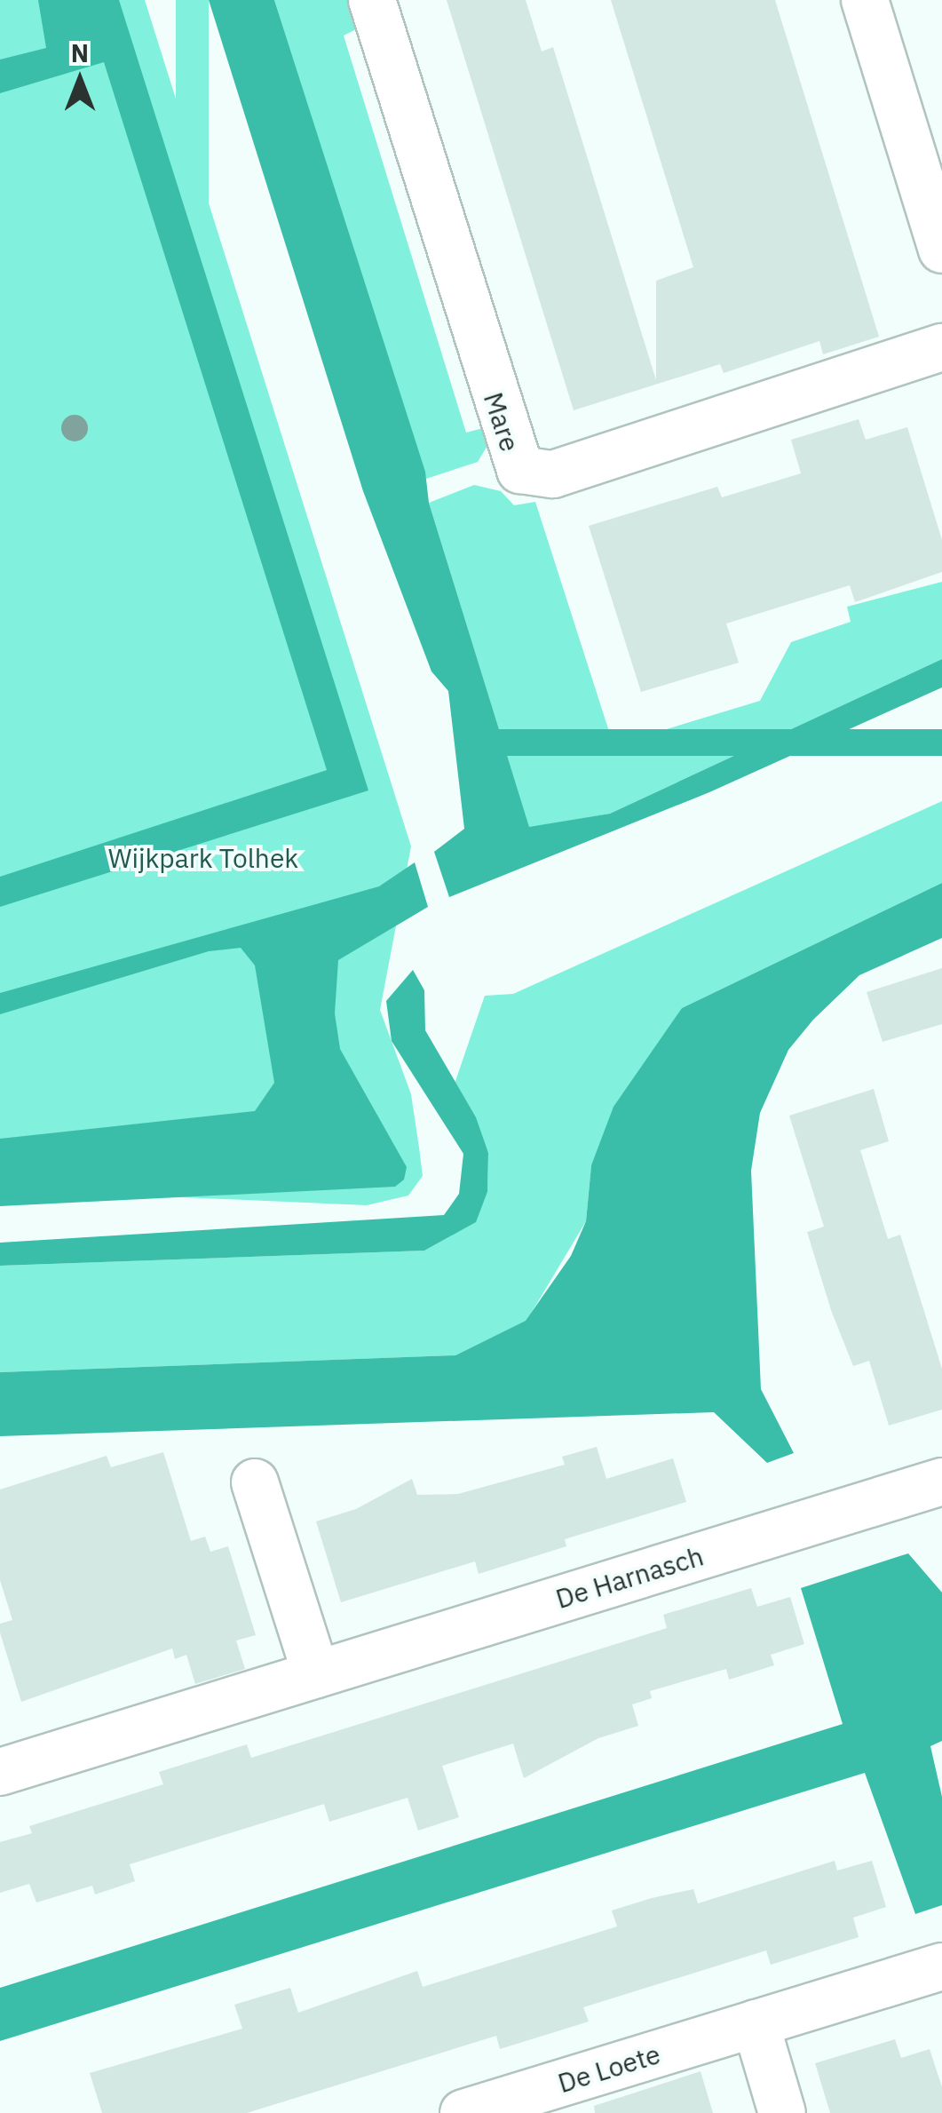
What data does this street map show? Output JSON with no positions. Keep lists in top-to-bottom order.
{
  "streets": {
    "street": ["Mare", "De Harnasch", "De Loete"]
  },
  "parks": ["Wijkpark Tolhek"],
  "north": "top"
}
